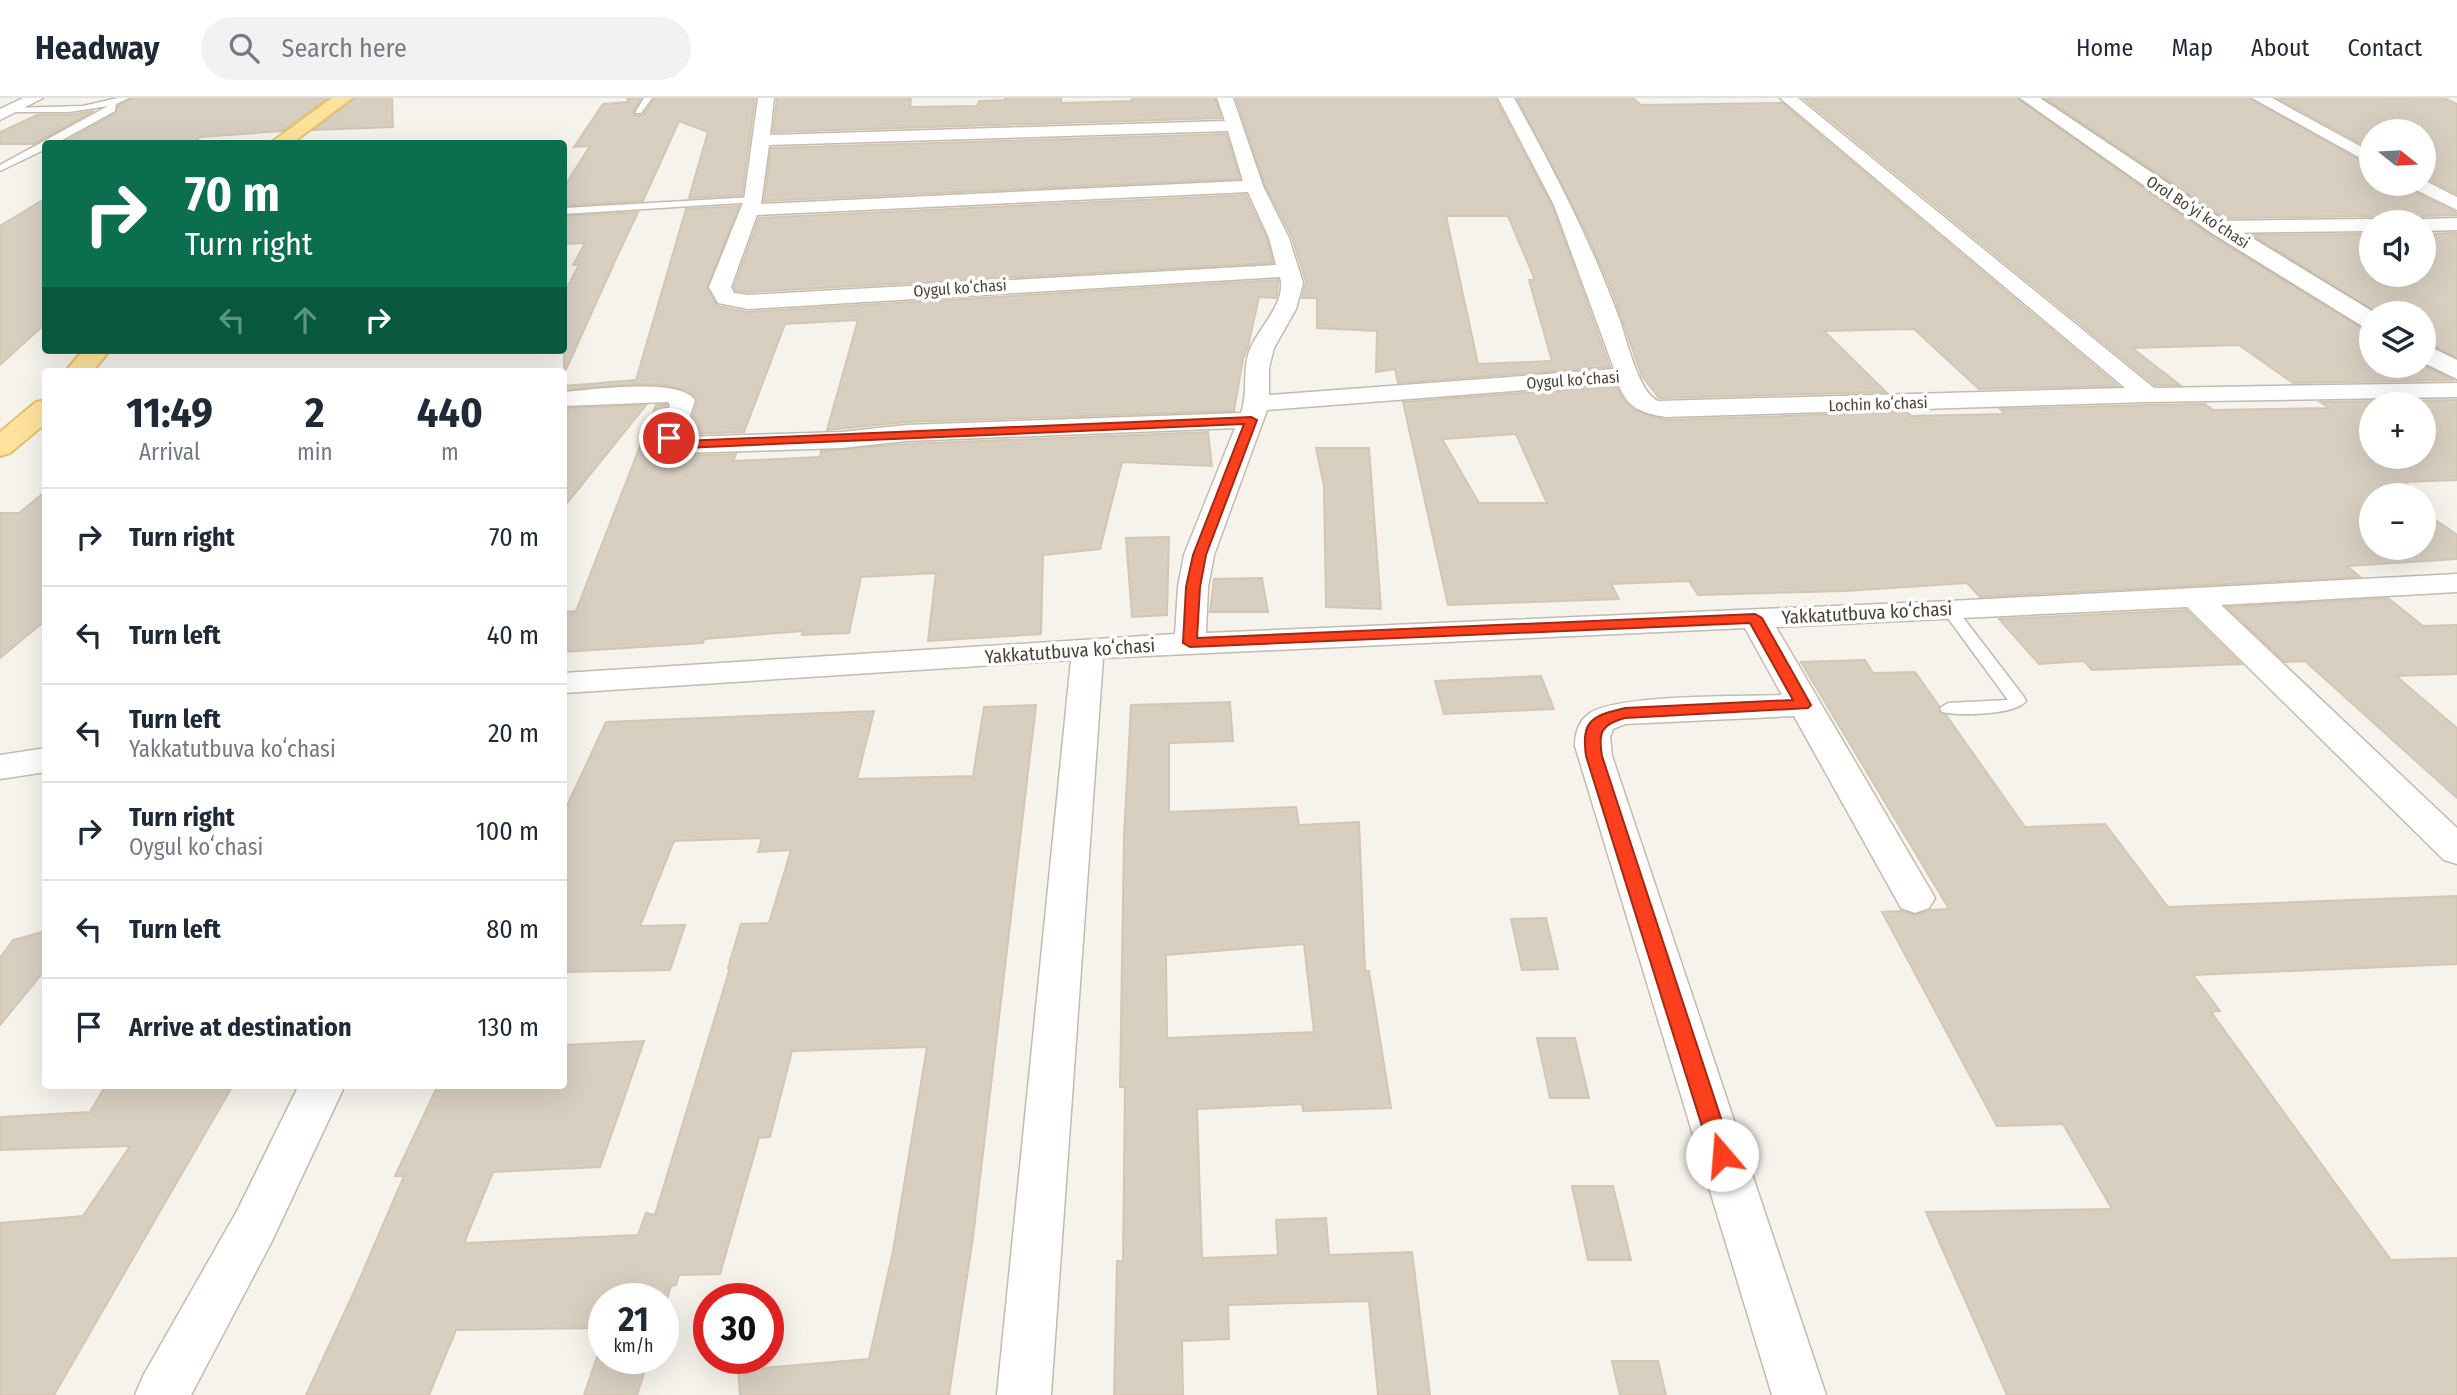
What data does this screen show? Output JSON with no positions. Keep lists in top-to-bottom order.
{
  "streets": {
    "street": [
      "Orol Boʻyi koʻchasi",
      "Oygul koʻchasi",
      "Lochin koʻchasi",
      "Yakkatutbuva koʻchasi"
    ]
  },
  "crossings": [
    ["Oygul koʻchasi", "Lochin koʻchasi"]
  ],
  "north": "right",
  "page": {
    "header": "Headway",
    "search": "Search here",
    "nav": [
      "Home",
      "Map",
      "About",
      "Contact"
    ],
    "map_buttons": ["+", "−"],
    "turn": ["70 m", "Turn right"],
    "eta": [
      "11:49",
      "Arrival",
      "2",
      "min",
      "440",
      "m"
    ],
    "list": [
      {
        "name": "Turn right",
        "value": "70 m"
      },
      {
        "name": "Turn left",
        "value": "40 m"
      },
      {
        "name": "Turn left",
        "note": "Yakkatutbuva koʻchasi",
        "value": "20 m"
      },
      {
        "name": "Turn right",
        "note": "Oygul koʻchasi",
        "value": "100 m"
      },
      {
        "name": "Turn left",
        "value": "80 m"
      },
      {
        "name": "Arrive at destination",
        "value": "130 m"
      }
    ],
    "speed": "21 km/h",
    "limit": "30"
  }
}
